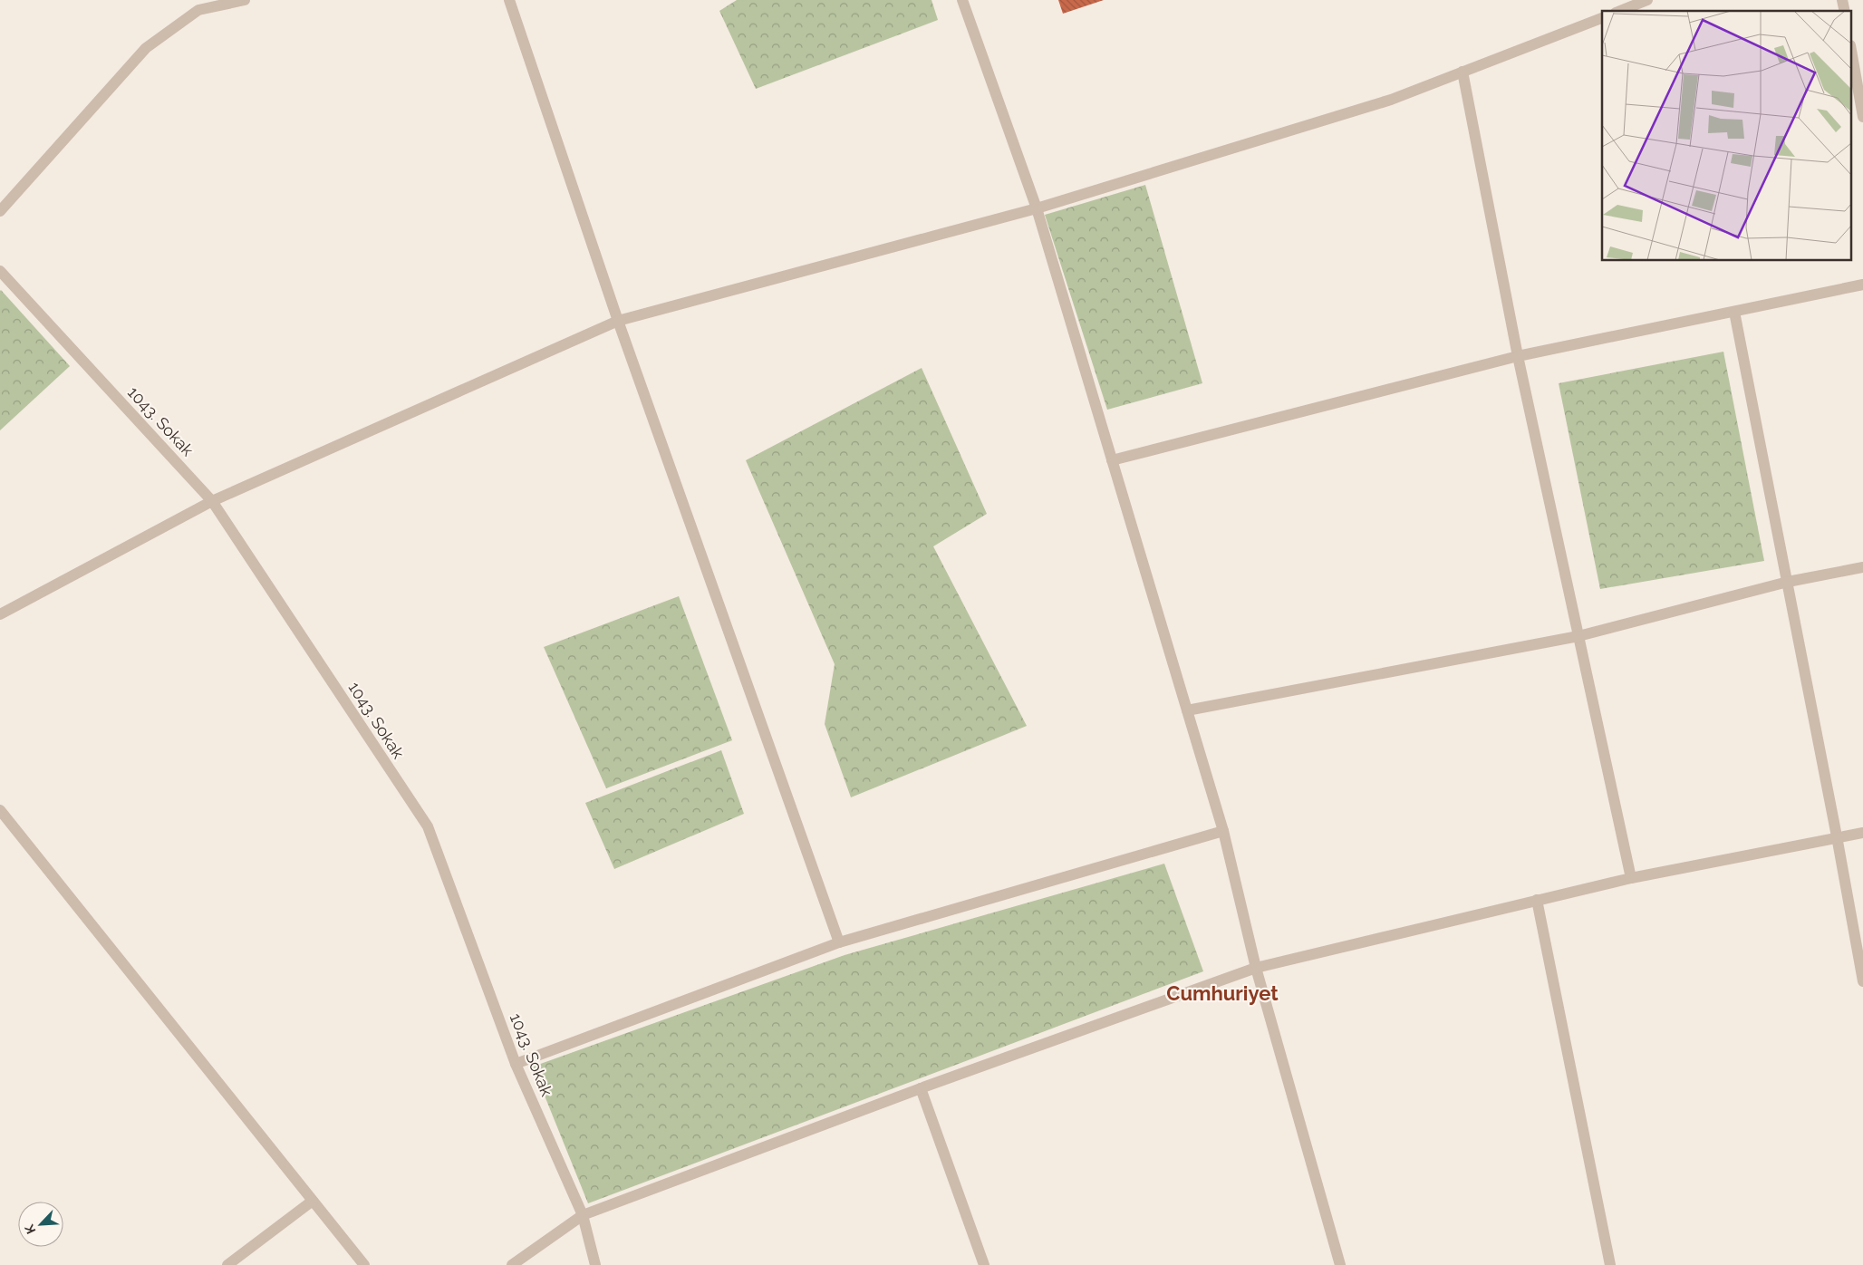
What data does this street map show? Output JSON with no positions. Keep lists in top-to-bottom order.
{
  "streets": {
    "street": ["1043. Sokak"]
  },
  "districts": ["Cumhuriyet"],
  "north": "bottom left"
}
